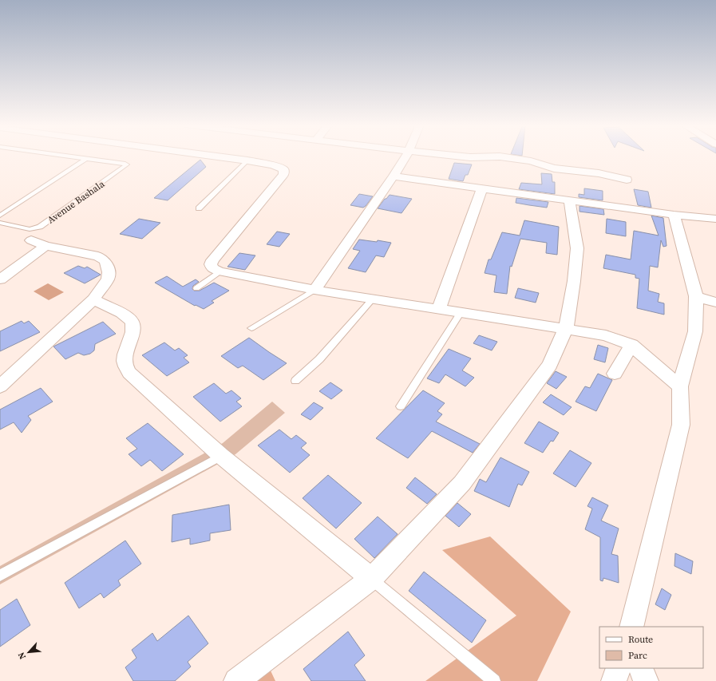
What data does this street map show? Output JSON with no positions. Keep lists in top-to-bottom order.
{
  "streets": {
    "lane": ["Avenue Bashala"]
  },
  "legend": ["Route", "Parc"],
  "north": "bottom left"
}
